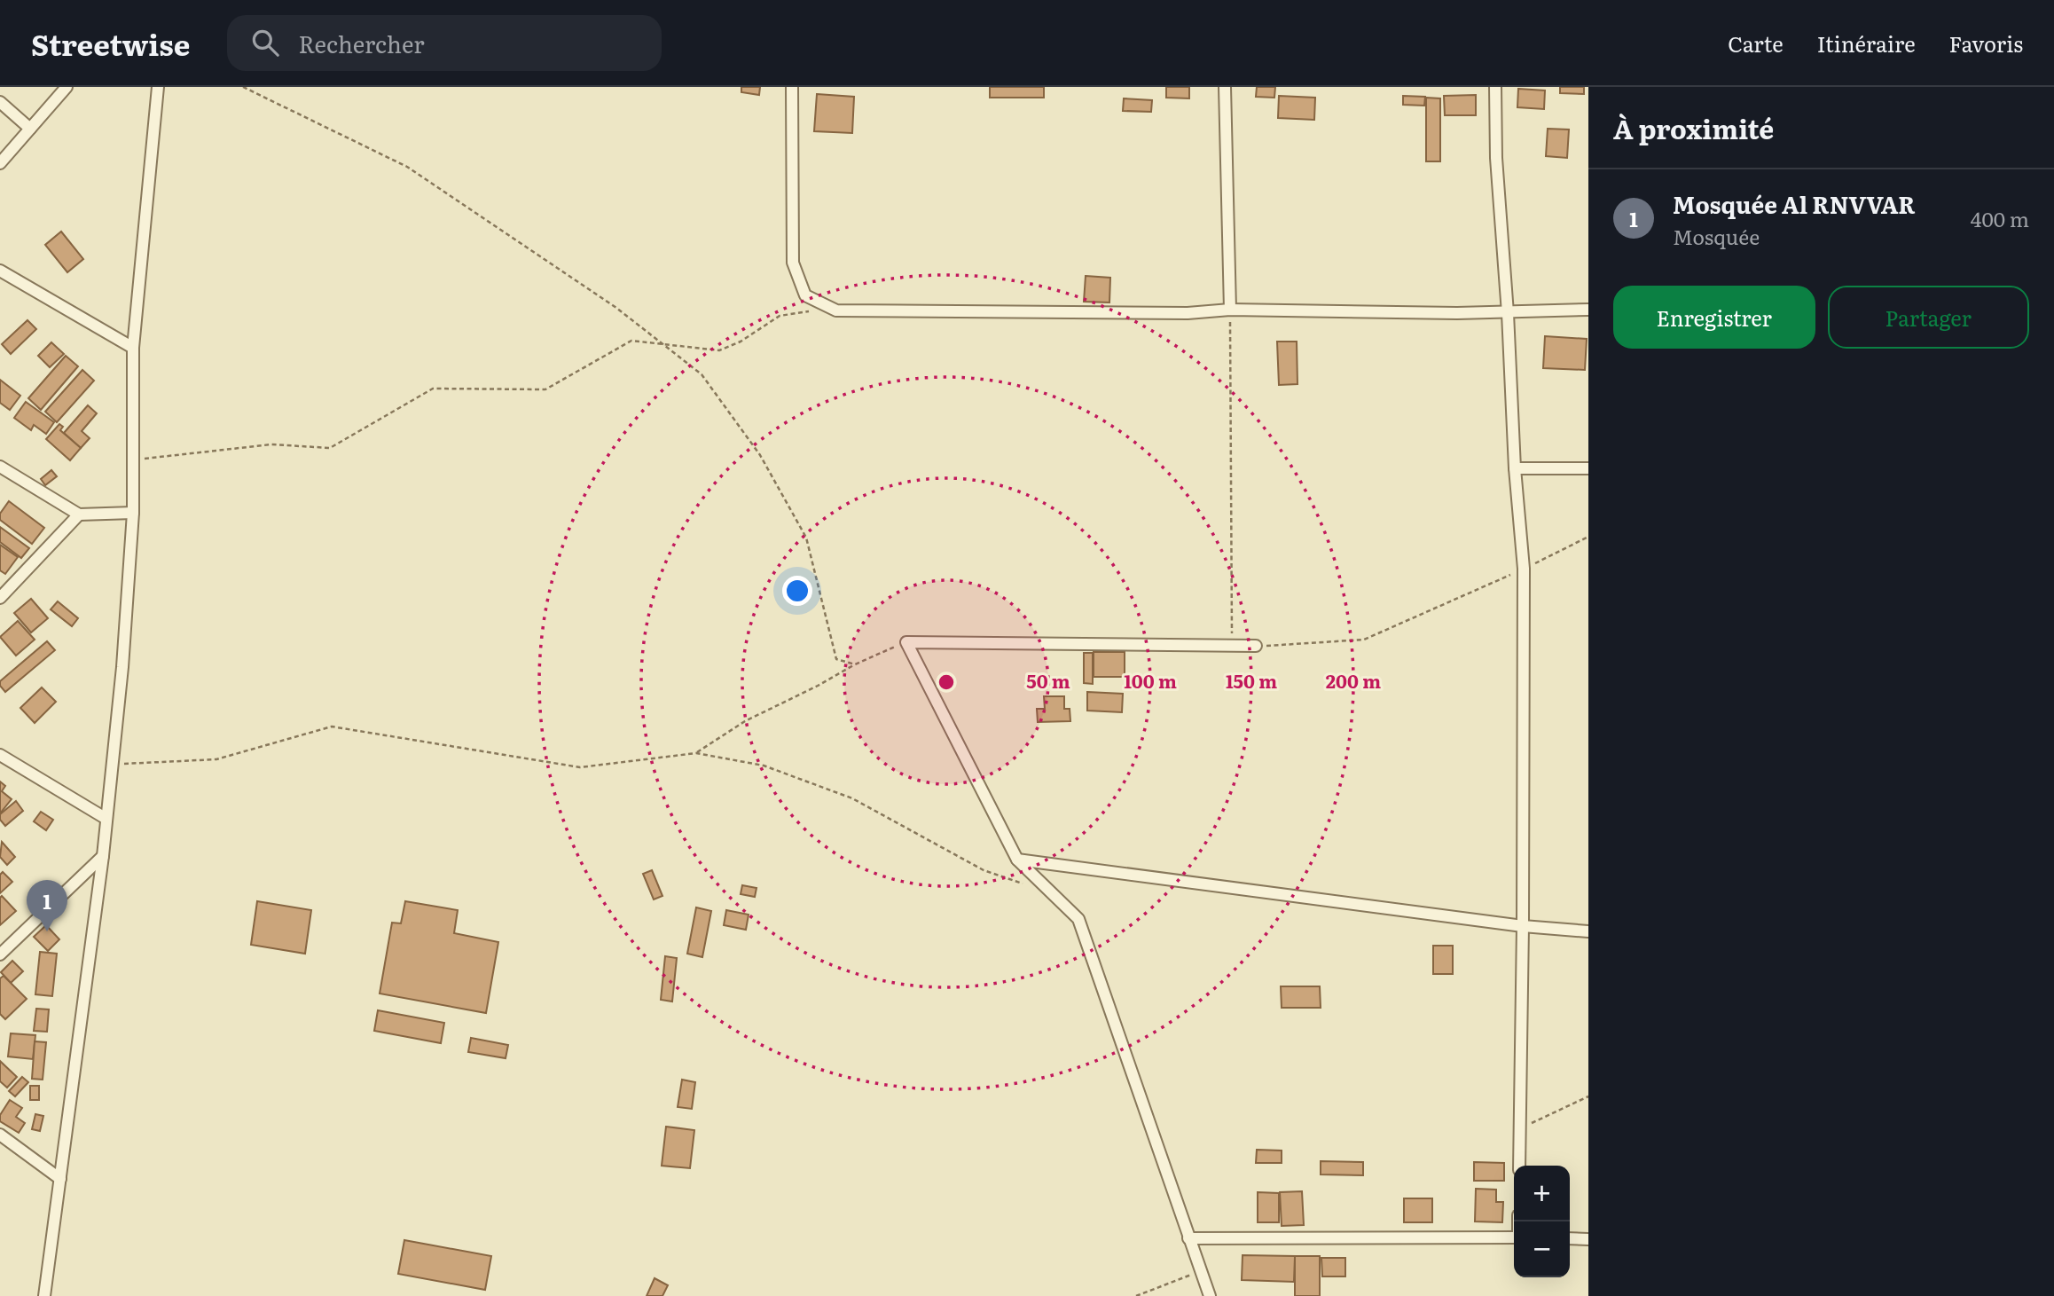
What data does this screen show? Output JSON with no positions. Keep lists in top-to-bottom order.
{
  "page": {
    "header": "Streetwise",
    "search": "Rechercher",
    "nav": ["Carte", "Itinéraire", "Favoris"],
    "heading": "À proximité",
    "list": [
      {
        "mark": "1",
        "name": "Mosquée Al RNVVAR",
        "note": "Mosquée",
        "value": "400 m"
      }
    ],
    "buttons": ["Enregistrer", "Partager"],
    "pins": "1",
    "map_buttons": ["+", "−"]
  },
  "rings": [
    "50 m",
    "100 m",
    "150 m",
    "200 m"
  ]
}
